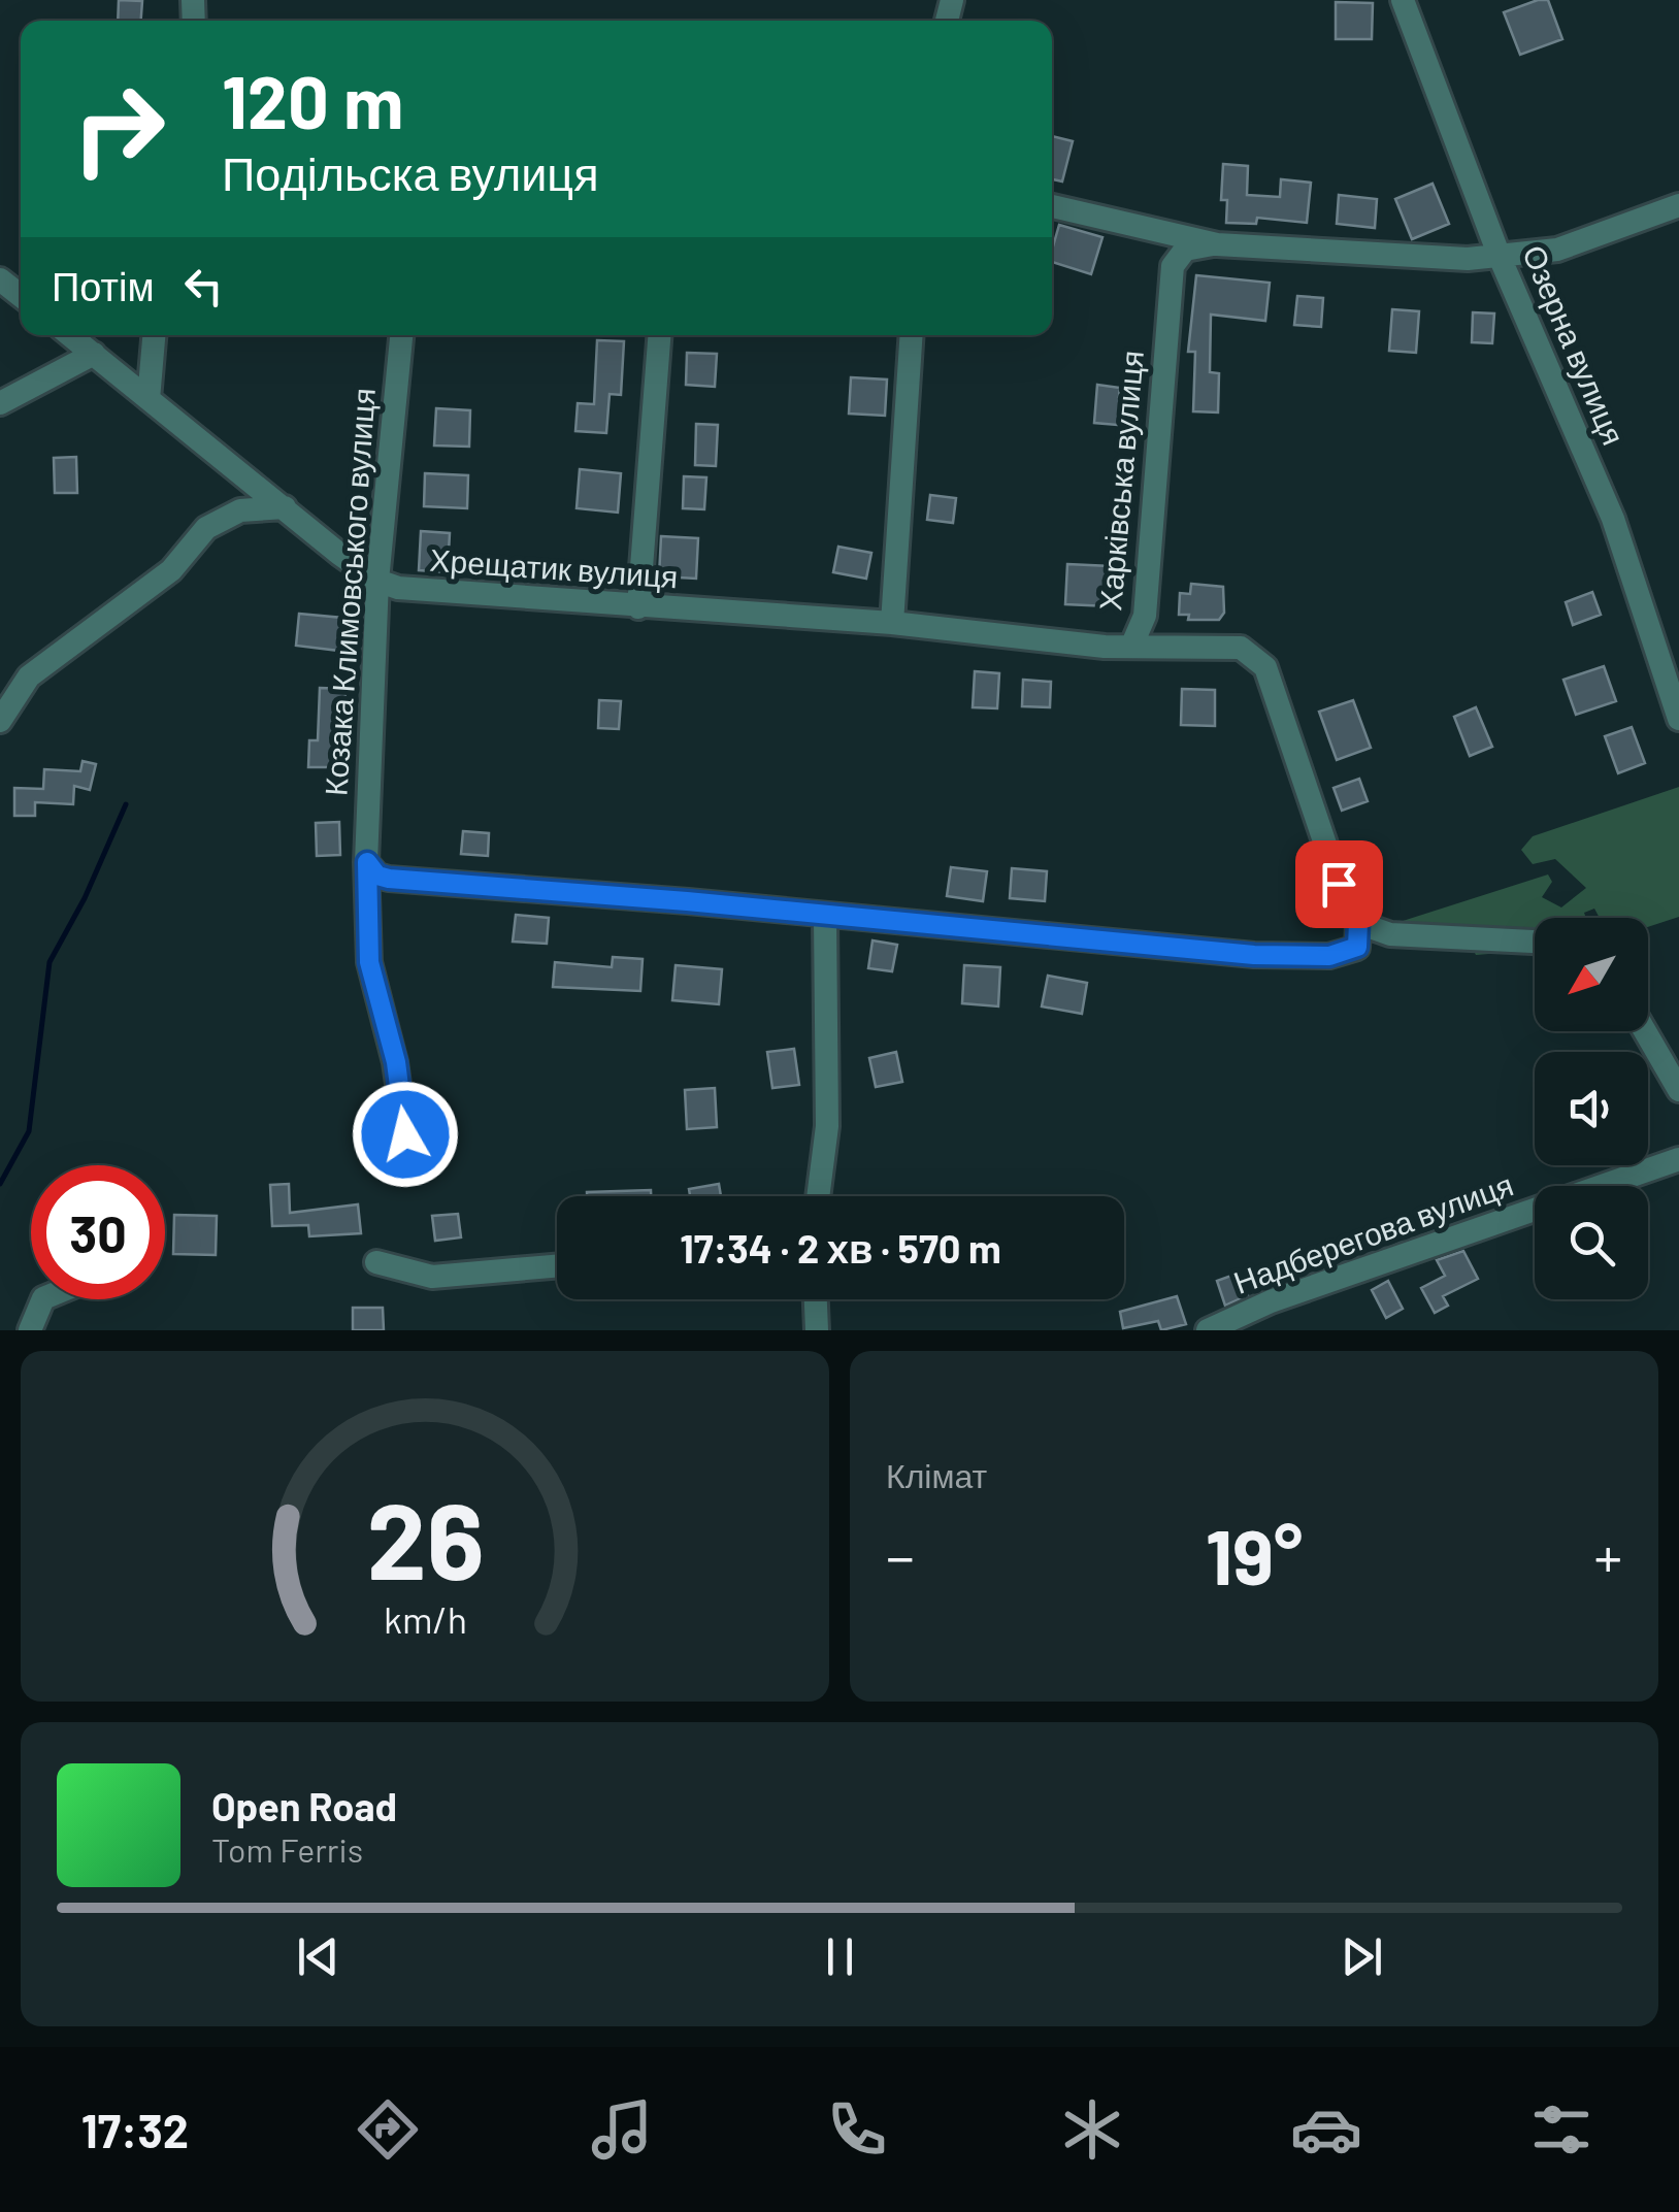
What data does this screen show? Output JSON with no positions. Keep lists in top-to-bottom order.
{
  "streets": {
    "street": [
      "Озерна вулиця",
      "Харківська вулиця",
      "Хрещатик вулиця",
      "Козака Климовського вулиця",
      "Надберегова вулиця"
    ]
  },
  "crossings": [
    ["Харківська вулиця", "Хрещатик вулиця"],
    ["Хрещатик вулиця", "Козака Климовського вулиця"]
  ],
  "north": "bottom left",
  "page": {
    "turn": ["120 m", "Подільска вулиця"],
    "then": "Потім",
    "limit": "30",
    "trip": "17:34 · 2 хв · 570 m",
    "tile": "Клімат",
    "heat": ["−", "19°", "+"],
    "song": ["Open Road", "Tom Ferris"],
    "tabs": "17:32",
    "gauge": ["26", "km/h"]
  }
}
